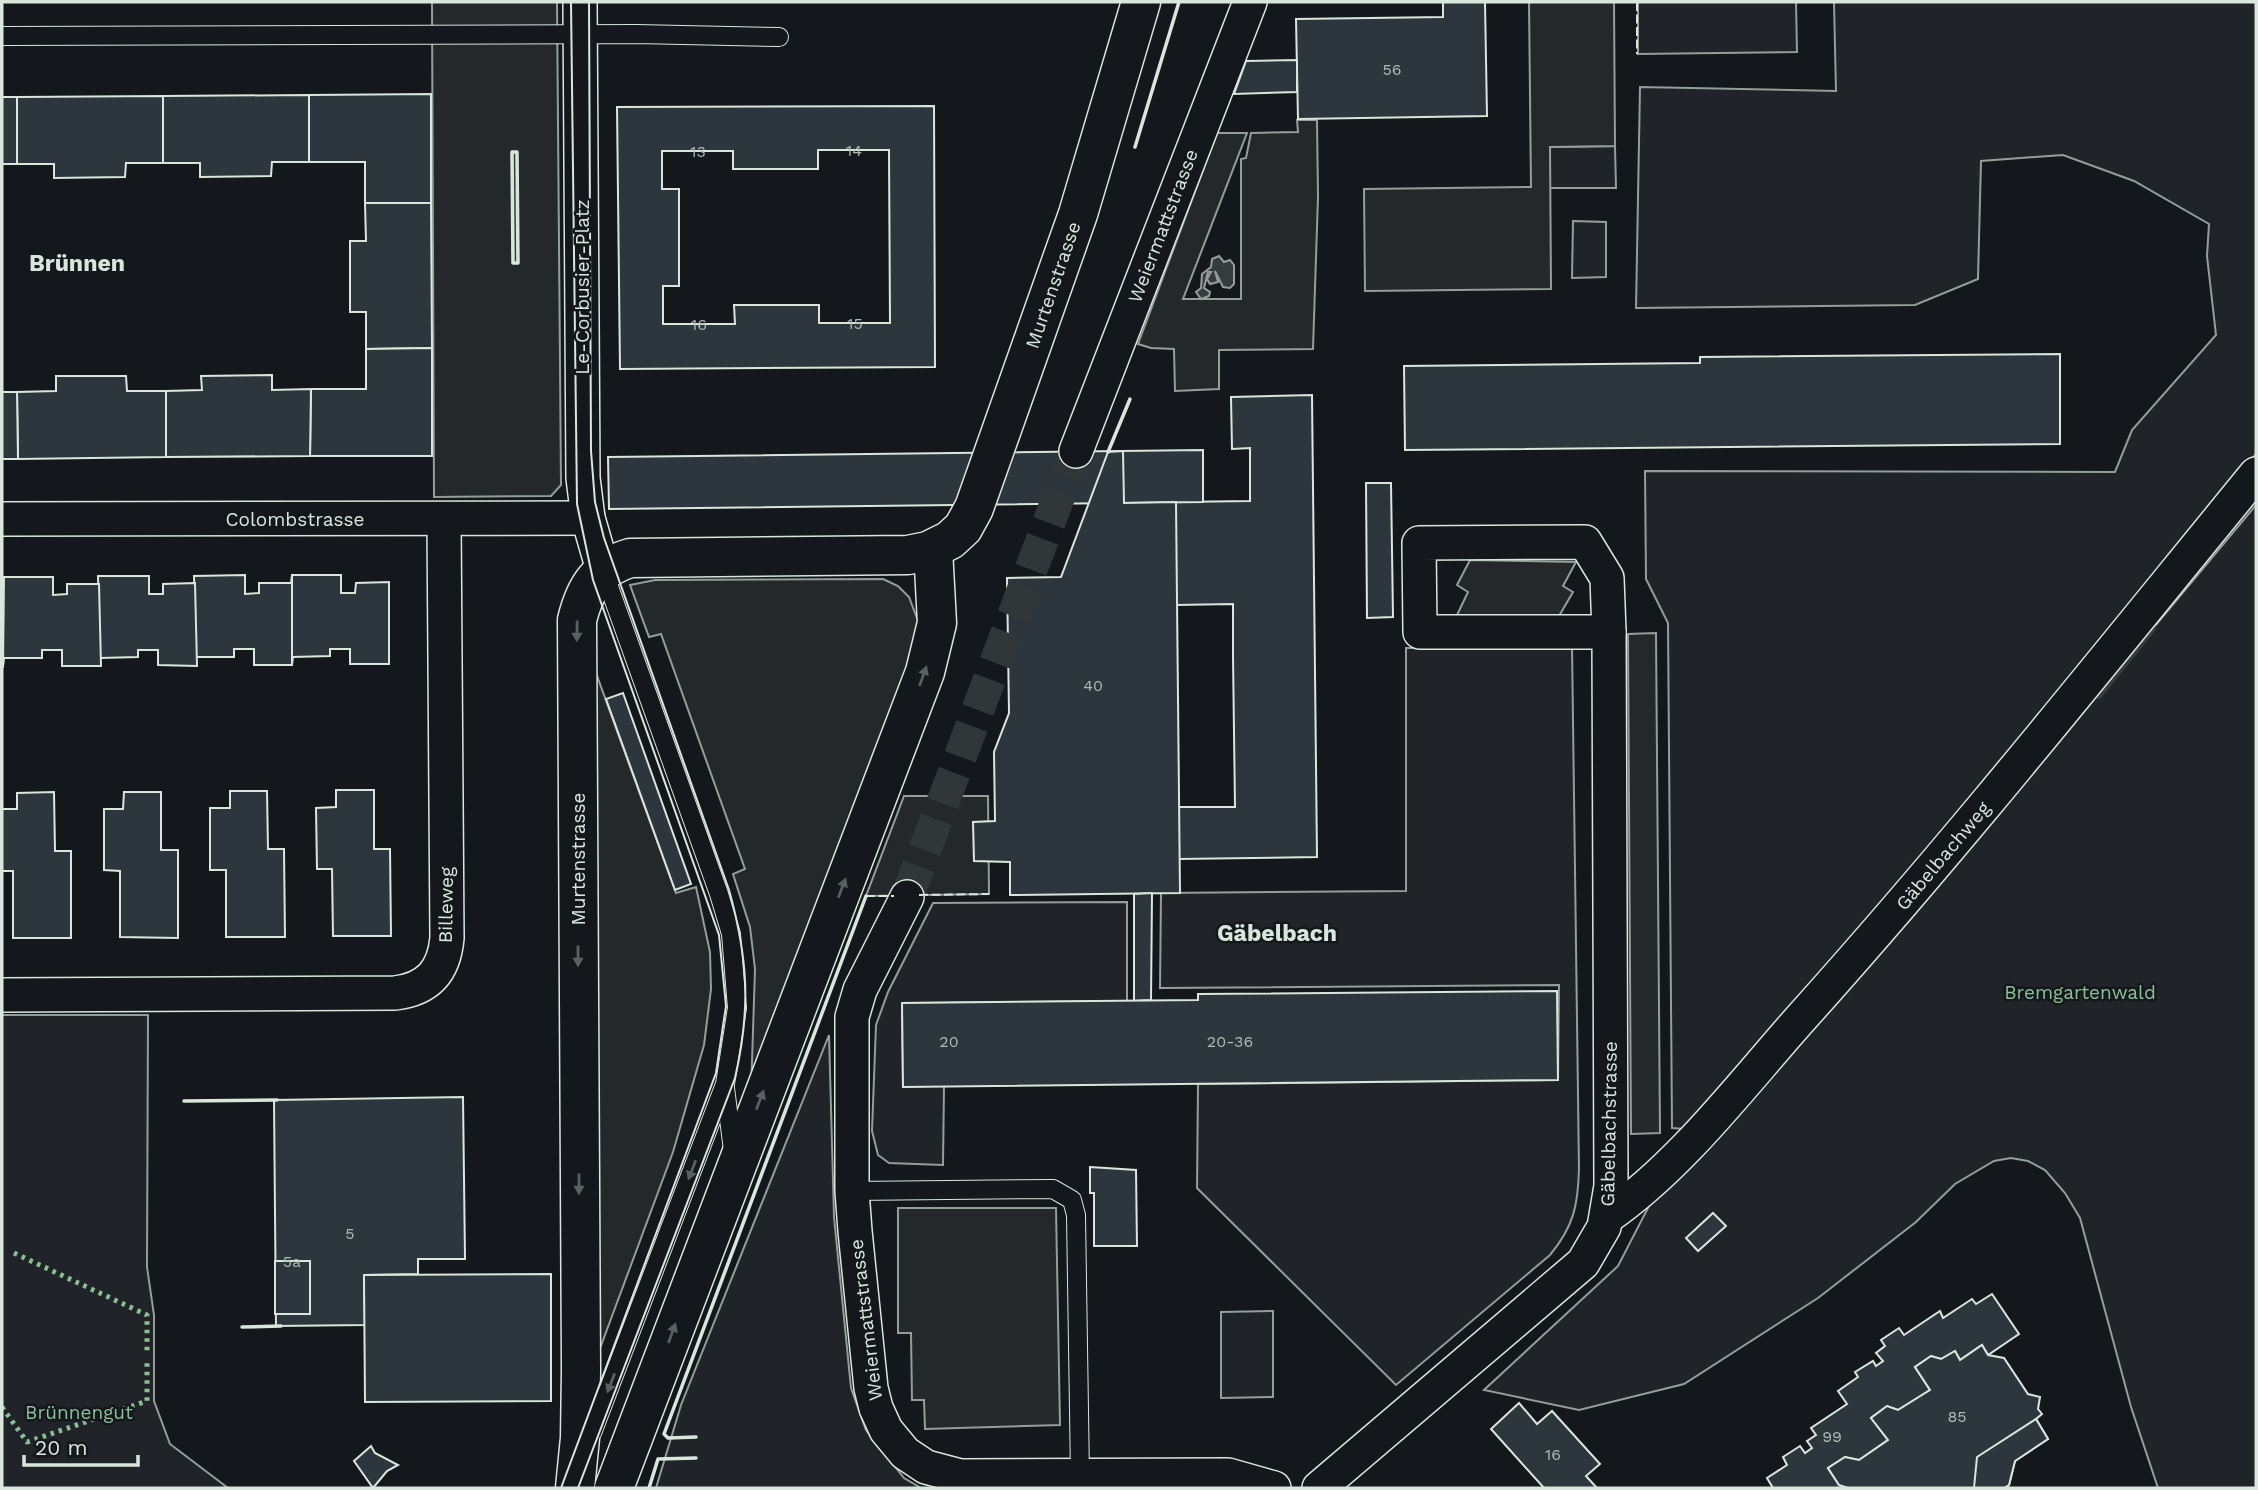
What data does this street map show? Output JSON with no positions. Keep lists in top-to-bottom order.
{
  "streets": {
    "main road": ["Murtenstrasse"],
    "street": [
      "Weiermattstrasse",
      "Le-Corbusier-Platz",
      "Colombstrasse",
      "Gäbelbachweg",
      "Billeweg",
      "Gäbelbachstrasse"
    ]
  },
  "crossings": [
    ["Murtenstrasse", "Le-Corbusier-Platz"],
    ["Le-Corbusier-Platz", "Colombstrasse"],
    ["Colombstrasse", "Billeweg"],
    ["Gäbelbachweg", "Gäbelbachstrasse"]
  ],
  "districts": ["Brünnen", "Gäbelbach"],
  "parks": ["Bremgartenwald", "Brünnengut"],
  "house_numbers": [
    "56",
    "14",
    "13",
    "15",
    "16",
    "40",
    "20",
    "20-36",
    "5",
    "5a",
    "85",
    "99",
    "16"
  ],
  "scale_bar": "20 m"
}
